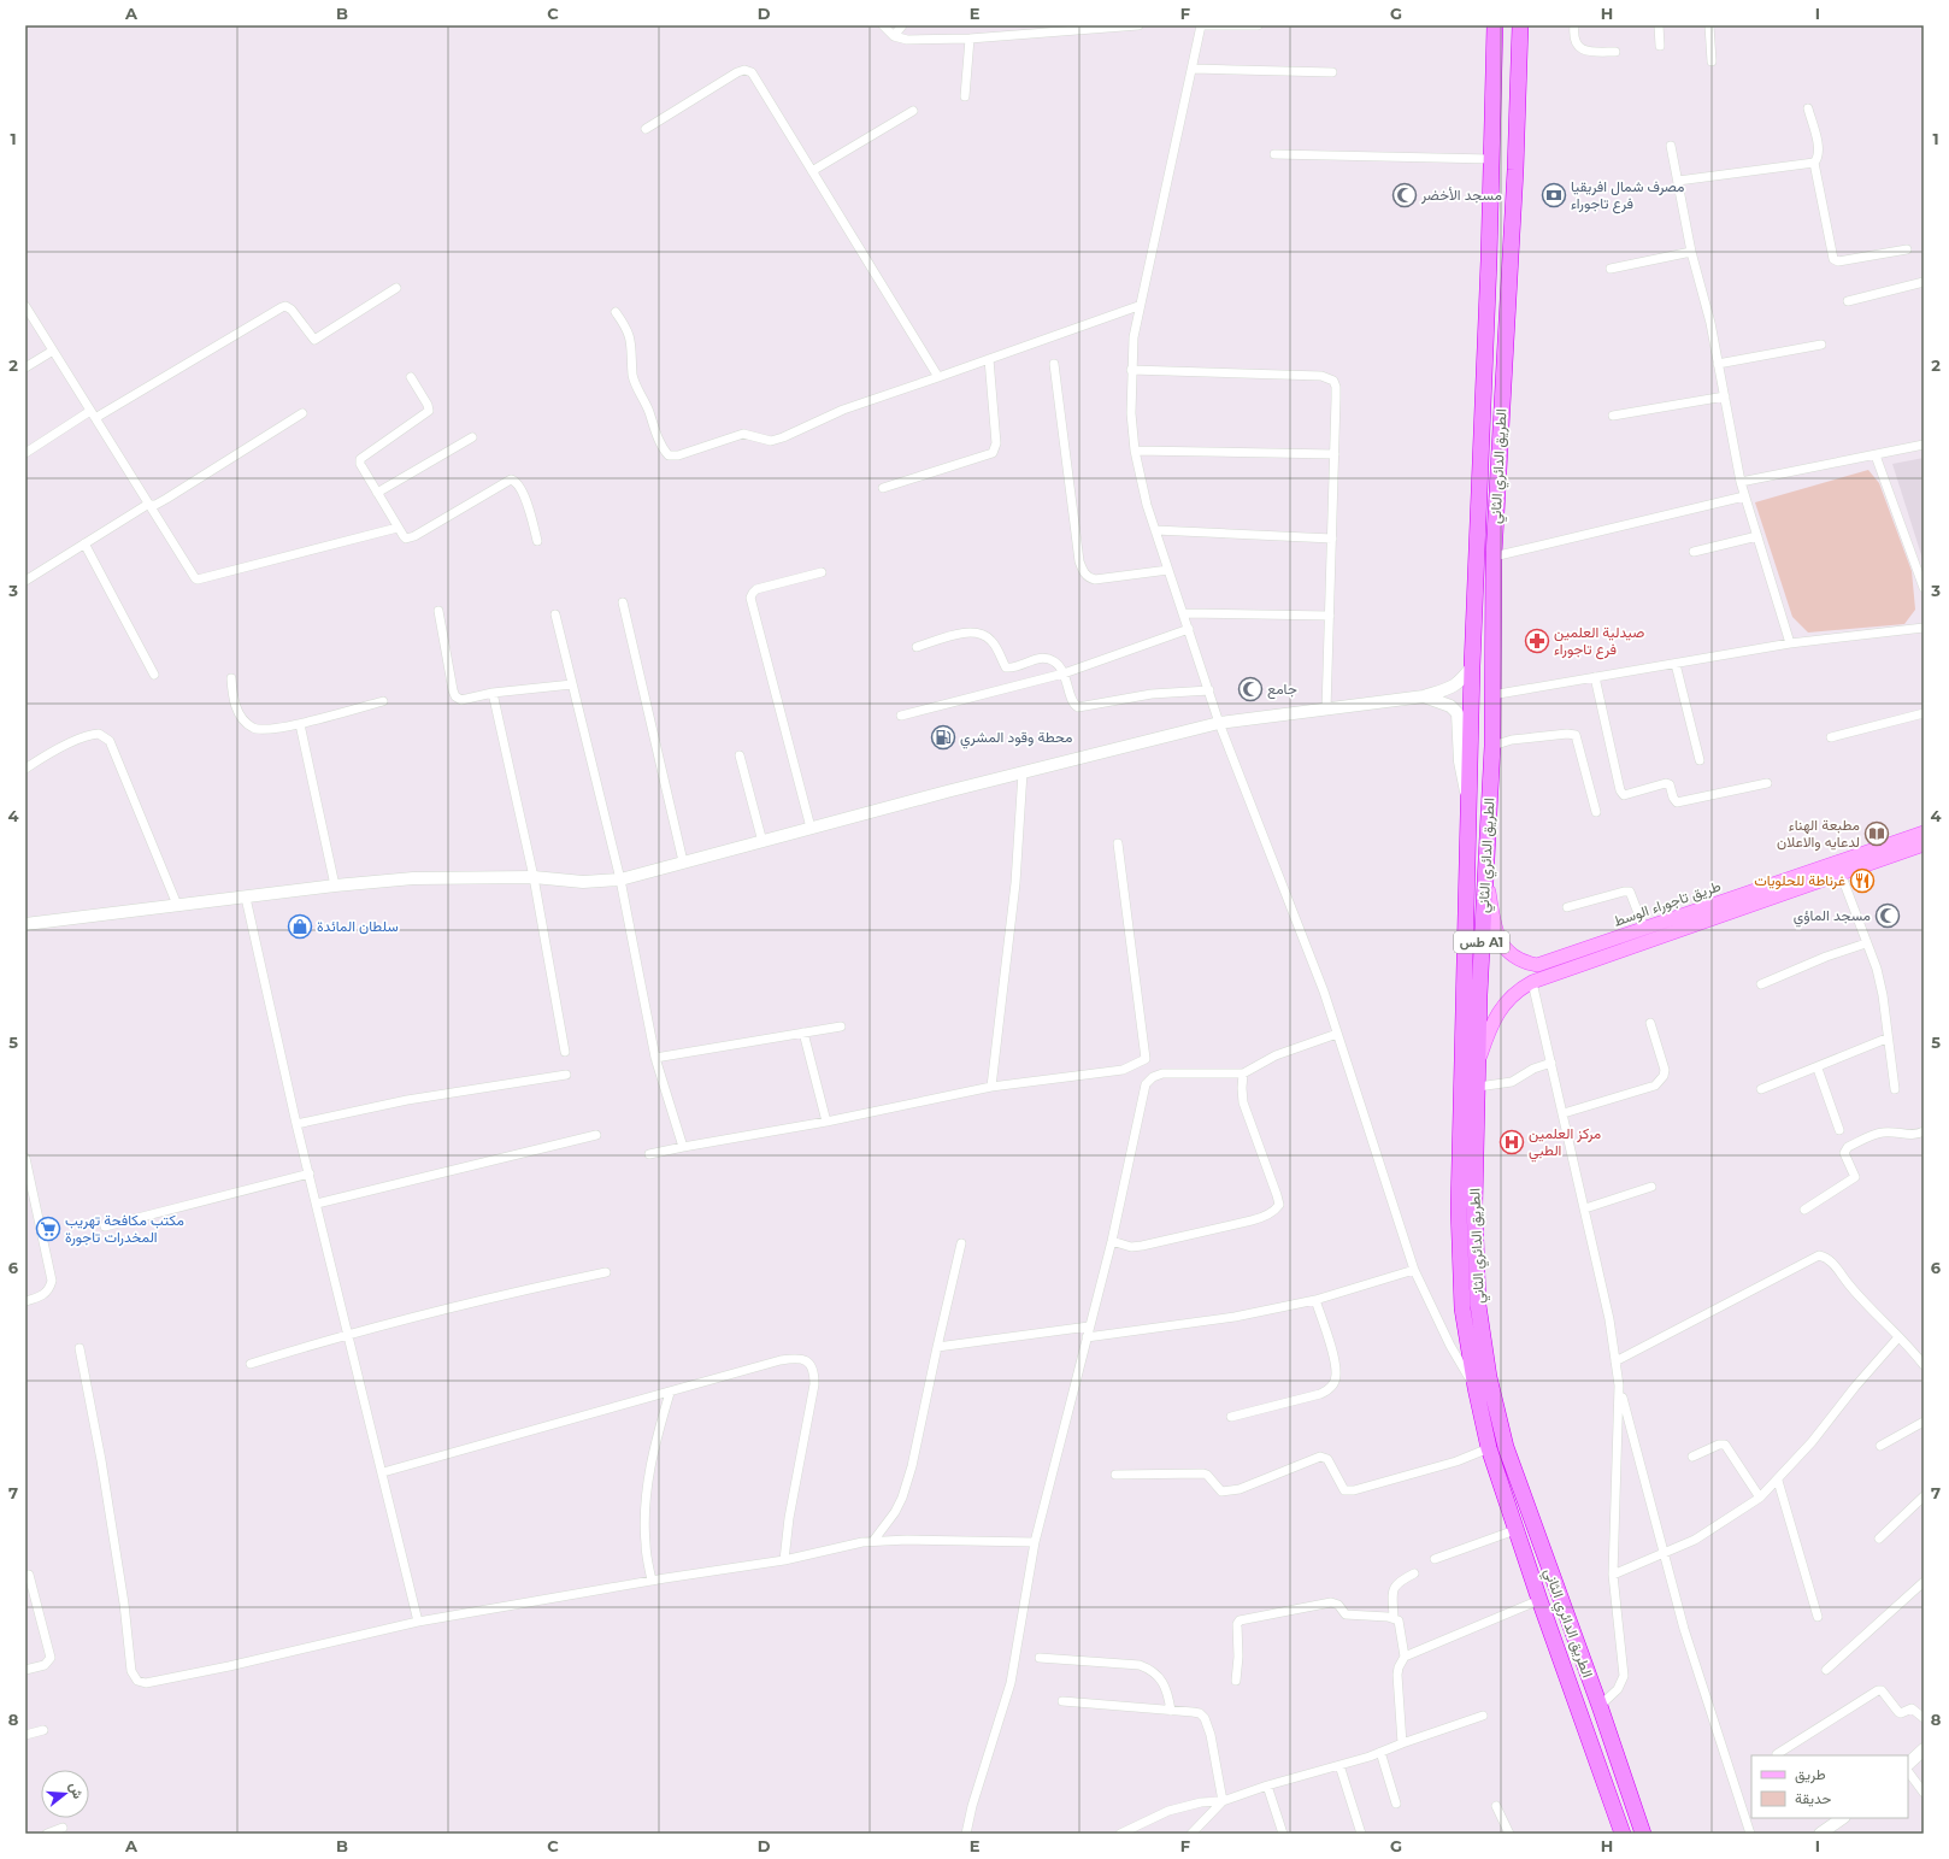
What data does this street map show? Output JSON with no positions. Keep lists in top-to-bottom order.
{
  "streets": {
    "highway": ["الطريق الدائري الثاني", "طس A1"],
    "main road": ["طريق تاجوراء الوسط"]
  },
  "crossings": [
    ["الطريق الدائري الثاني", "طريق تاجوراء الوسط"]
  ],
  "places": {
    "mosque": ["مسجد الأخضر", "جامع", "مسجد الماؤي"],
    "bank": ["مصرف شمال افريقيا فرع تاجوراء"],
    "pharmacy": ["صيدلية العلمين فرع تاجوراء"],
    "fuel station": ["محطة وقود المشري"],
    "library": ["مطبعة الهناء لدعايه والاعلان"],
    "restaurant": ["غرناطة للحلويات"],
    "shop": ["سلطان المائدة"],
    "hospital": ["مركز العلمين الطبي"],
    "supermarket": ["مكتب مكافحة تهريب المخدرات تاجورة"]
  },
  "legend": ["طريق", "حديقة"],
  "north": "right",
  "grid": {
    "columns": [
      "A",
      "B",
      "C",
      "D",
      "E",
      "F",
      "G",
      "H",
      "I"
    ],
    "rows": [
      "1",
      "2",
      "3",
      "4",
      "5",
      "6",
      "7",
      "8"
    ]
  }
}
